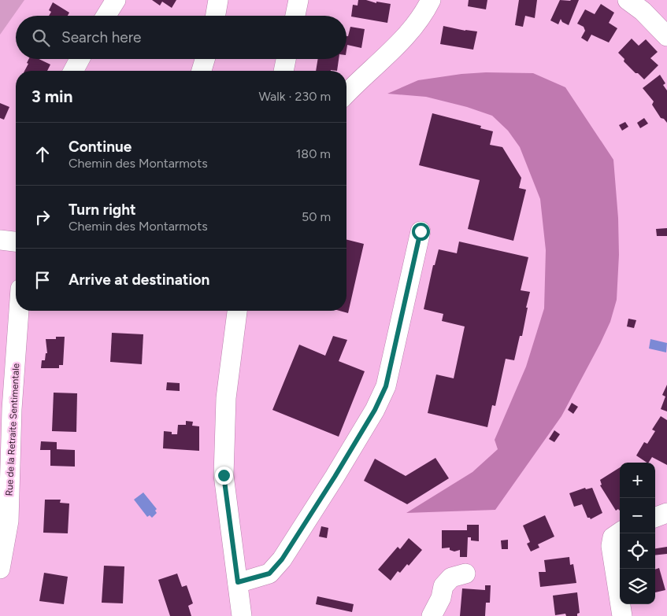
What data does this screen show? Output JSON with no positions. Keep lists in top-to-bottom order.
{
  "streets": {
    "street": ["Rue de la Retraite Sentimentale"]
  },
  "page": {
    "search": "Search here",
    "heading": ["3 min", "Walk · 230 m"],
    "list": [
      ["Continue", "Chemin des Montarmots", "180 m"],
      ["Turn right", "Chemin des Montarmots", "50 m"],
      "Arrive at destination"
    ],
    "map_buttons": ["+", "−"]
  }
}
